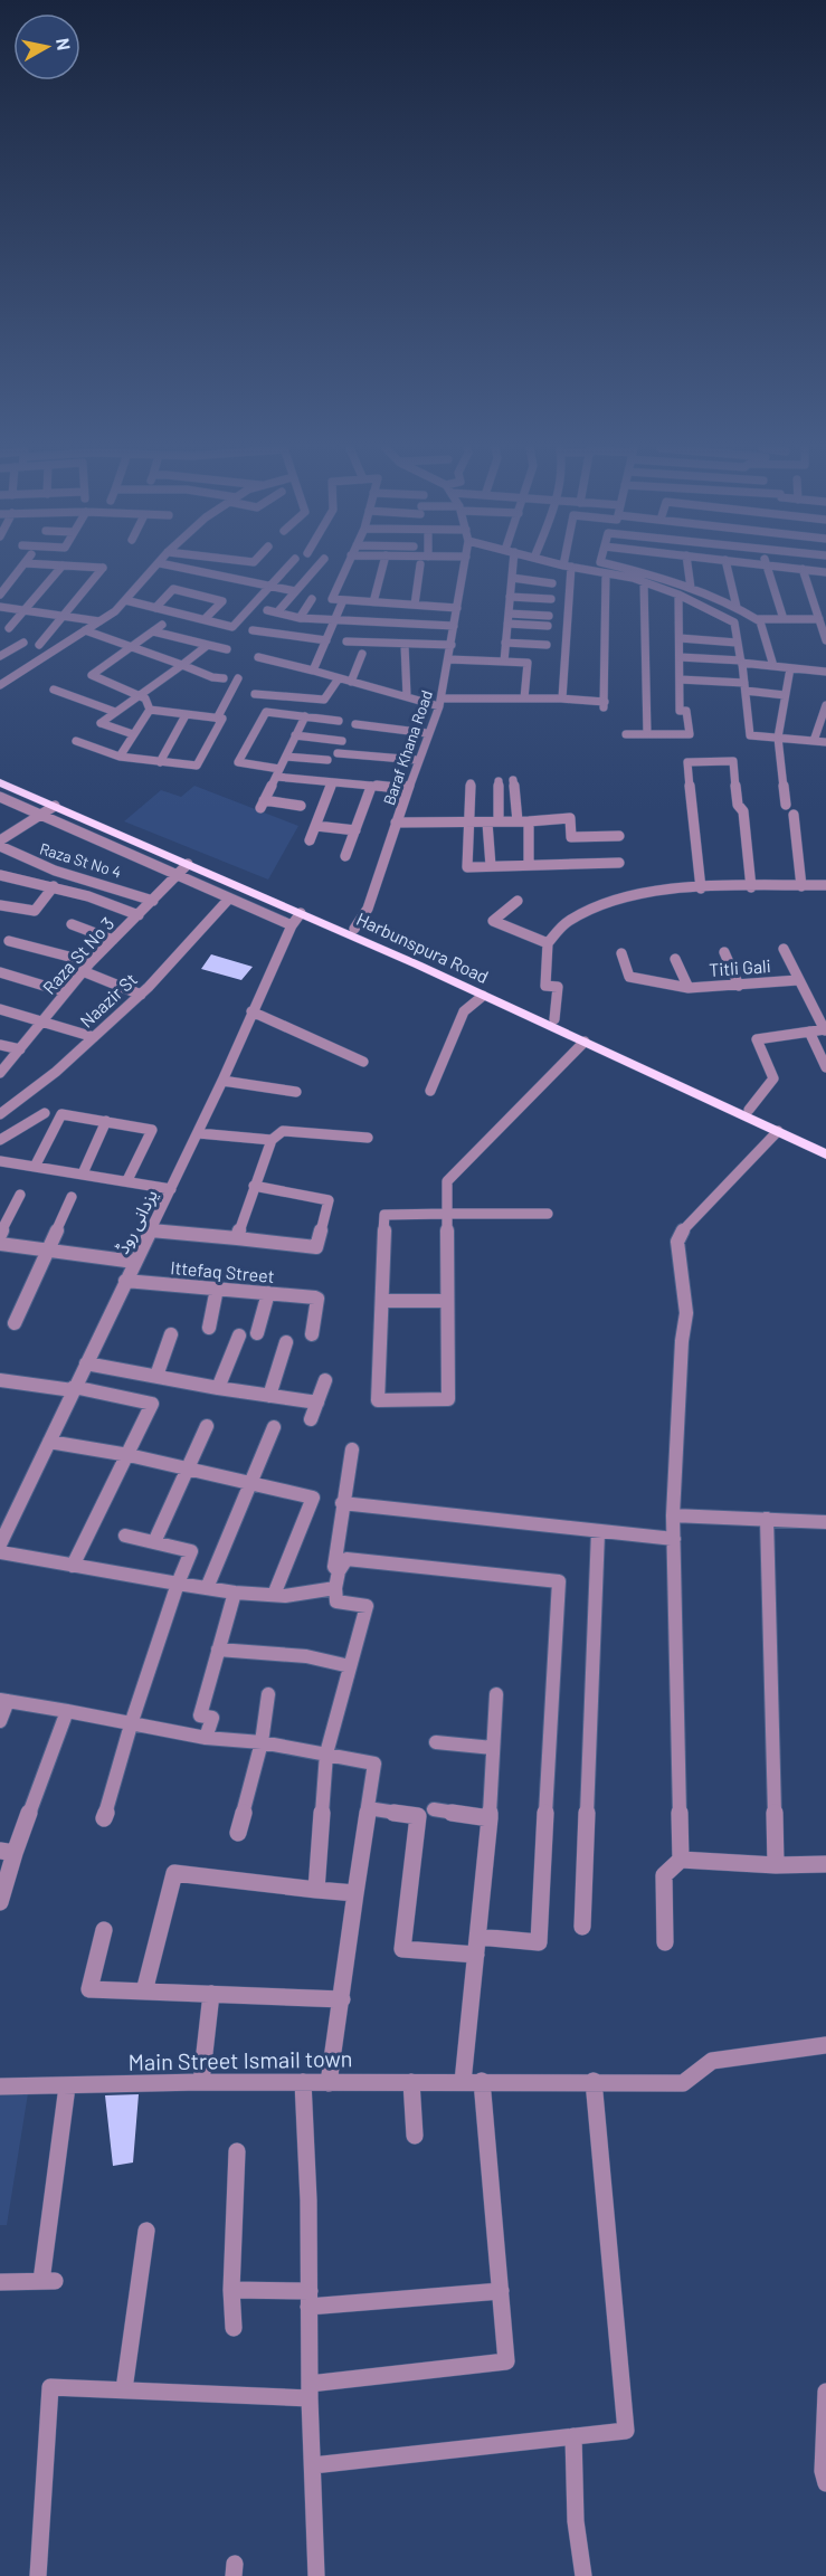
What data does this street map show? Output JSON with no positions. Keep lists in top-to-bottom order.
{
  "streets": {
    "main road": ["Harbunspura Road"],
    "street": [
      "Baraf Khana Road",
      "Raza St No 4",
      "Raza St No 3",
      "Titli Gali",
      "Naazir St",
      "یزدانی روڈ",
      "Ittefaq Street",
      "Main Street Ismail town"
    ]
  },
  "crossings": [
    ["Baraf Khana Road", "Harbunspura Road"],
    ["Raza St No 4", "Raza St No 3"],
    ["Harbunspura Road", "Raza St No 3"],
    ["Harbunspura Road", "یزدانی روڈ"],
    ["یزدانی روڈ", "Ittefaq Street"]
  ],
  "north": "right"
}
